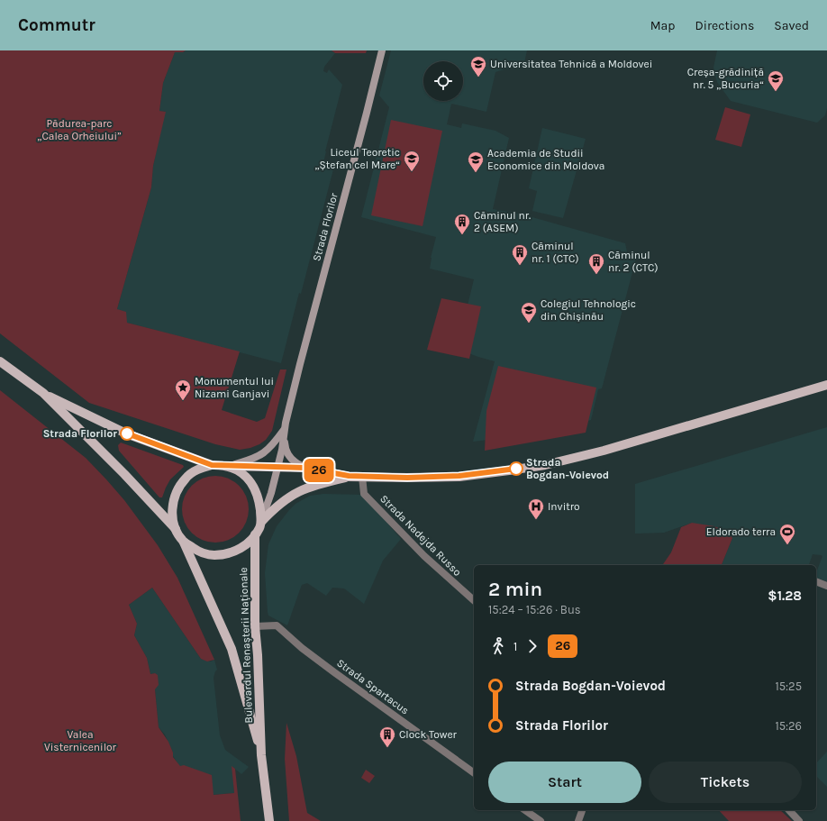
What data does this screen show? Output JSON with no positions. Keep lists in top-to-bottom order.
{
  "streets": {
    "main road": ["Strada Florilor", "Bulevardul Renașterii Naționale"],
    "street": ["Strada Nadejda Russo", "Strada Spartacus"]
  },
  "crossings": [
    ["Strada Florilor", "Bulevardul Renașterii Naționale"],
    ["Bulevardul Renașterii Naționale", "Strada Spartacus"]
  ],
  "parks": ["Pădurea-parc „Calea Orheiului”", "Valea Visternicenilor"],
  "places": {
    "school or university": [
      "Universitatea Tehnică a Moldovei",
      "Creșa-grădiniță nr. 5 „Bucuria“",
      "Liceul Teoretic „Ștefan cel Mare“",
      "Academia de Studii Economice din Moldova",
      "Colegiul Tehnologic din Chișinău"
    ],
    "building": [
      "Căminul nr. 2 (ASEM)",
      "Căminul nr. 1 (CTC)",
      "Căminul nr. 2 (CTC)",
      "Clock Tower"
    ],
    "place": ["Monumentul lui Nizami Ganjavi"],
    "other": ["Strada Florilor", "Strada Bogdan-Voievod"],
    "hospital": ["Invitro"],
    "sports": ["Eldorado terra"]
  },
  "lines": ["bus line 26"],
  "page": {
    "header": "Commutr",
    "nav": ["Map", "Directions", "Saved"],
    "on_map": "26",
    "heading": ["2 min", "15:24 – 15:26 · Bus", "$1.28"],
    "legs": ["1", "26"],
    "list": [
      {
        "name": "Strada Bogdan-Voievod",
        "value": "15:25"
      },
      {
        "name": "Strada Florilor",
        "value": "15:26"
      }
    ],
    "buttons": ["Start", "Tickets"]
  }
}
